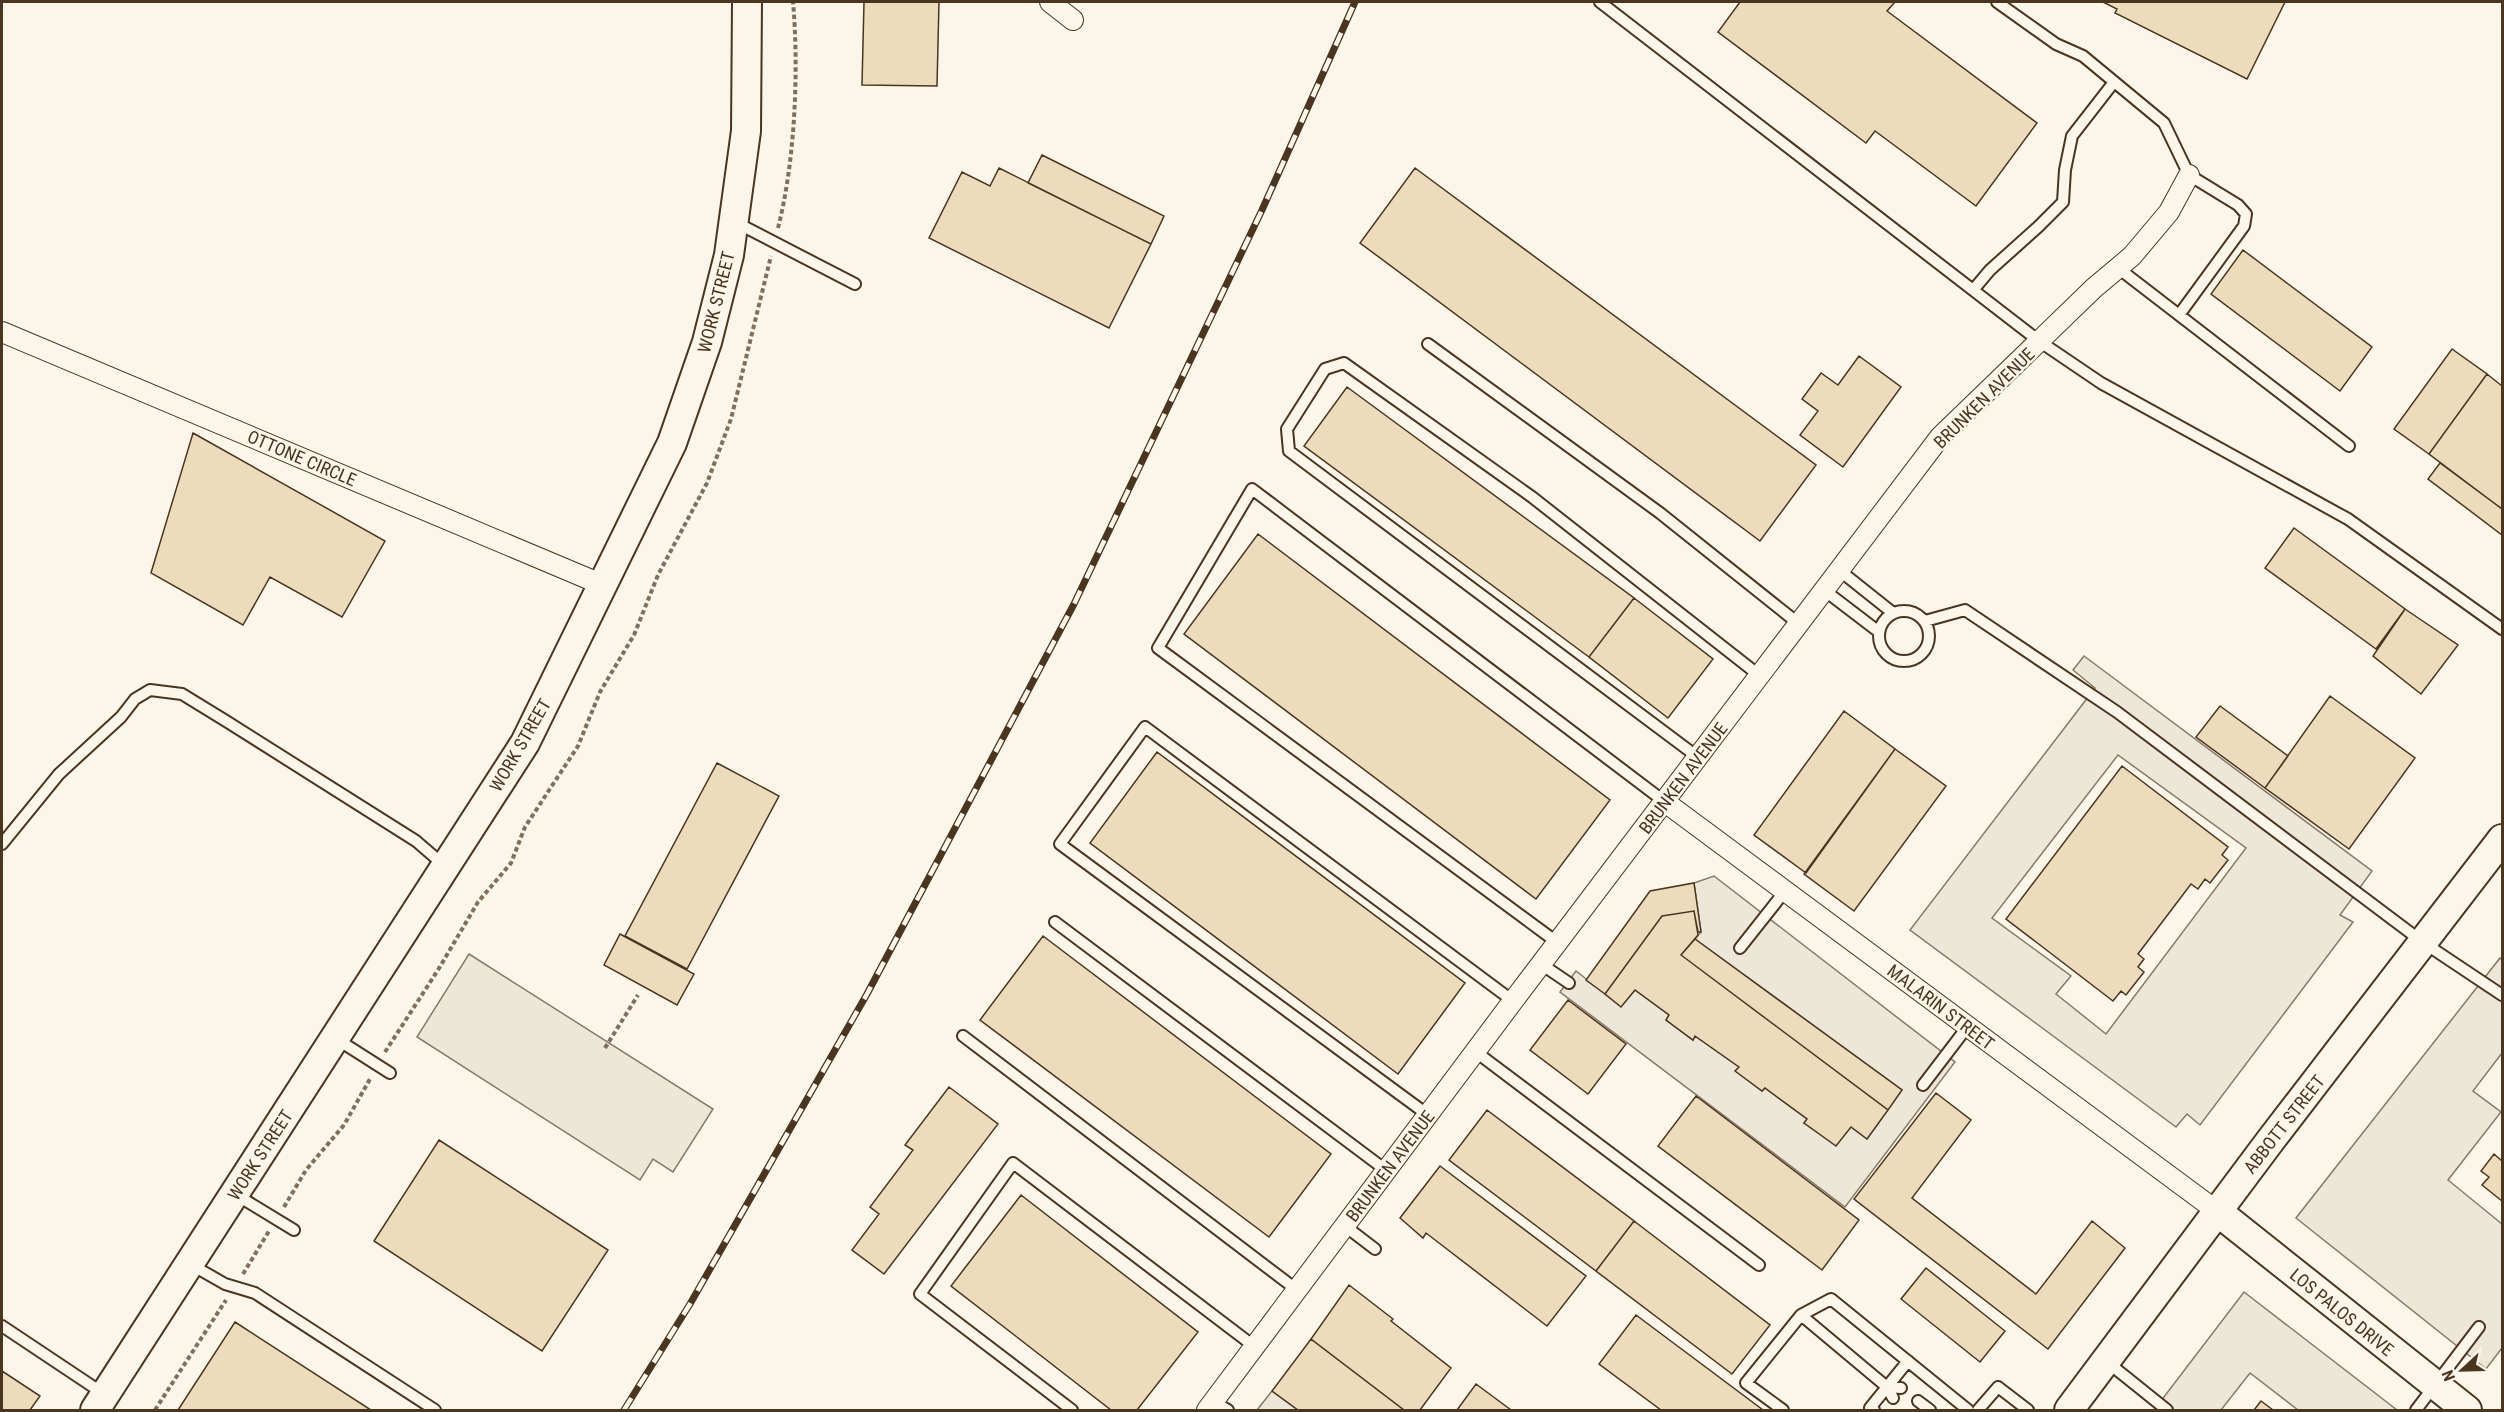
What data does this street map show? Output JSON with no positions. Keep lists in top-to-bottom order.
{
  "streets": {
    "street": [
      "WORK STREET",
      "BRUNKEN AVENUE",
      "OTTONE CIRCLE",
      "MALARIN STREET",
      "ABBOTT STREET",
      "LOS PALOS DRIVE"
    ]
  },
  "crossings": [
    ["WORK STREET", "OTTONE CIRCLE"],
    ["BRUNKEN AVENUE", "MALARIN STREET"],
    ["MALARIN STREET", "ABBOTT STREET"],
    ["MALARIN STREET", "LOS PALOS DRIVE"],
    ["ABBOTT STREET", "LOS PALOS DRIVE"]
  ],
  "north": "left"
}
